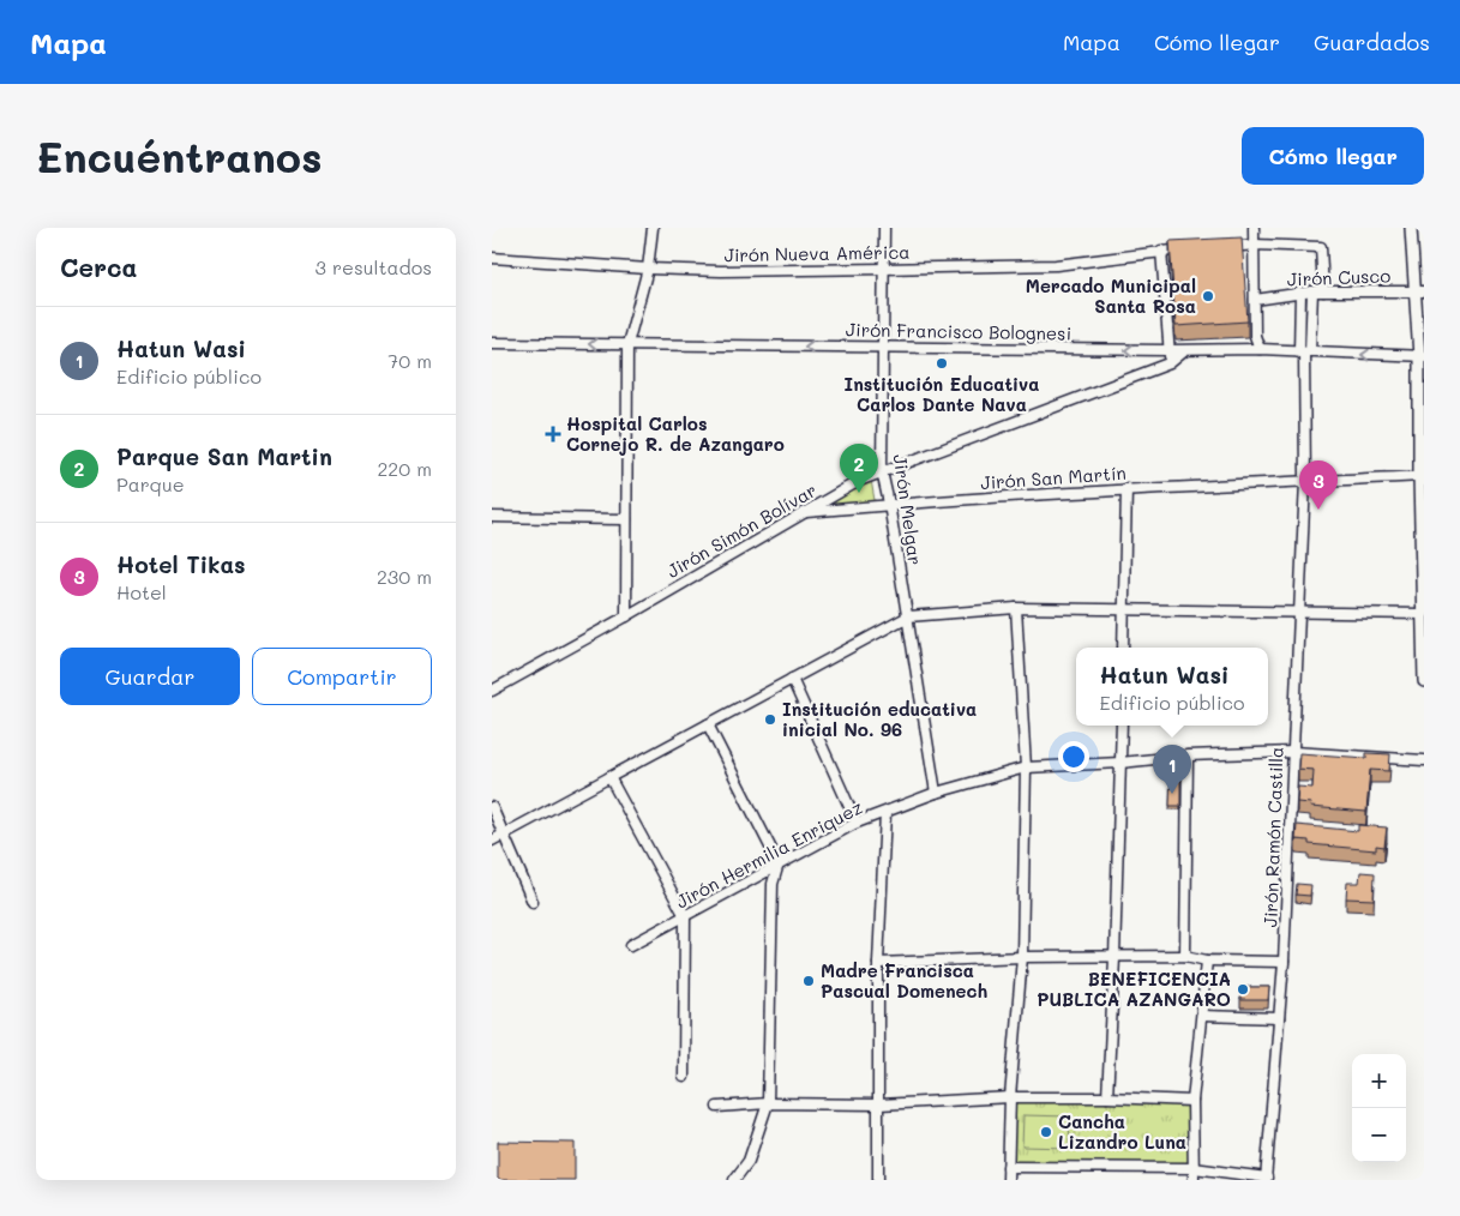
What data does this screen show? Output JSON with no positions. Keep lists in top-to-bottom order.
{
  "streets": {
    "street": [
      "Jirón Nueva América",
      "Jirón Cusco",
      "Jirón Francisco Bolognesi",
      "Jirón San Martín",
      "Jirón Melgar",
      "Jirón Simón Bolívar",
      "Jirón Ramón Castilla",
      "Jirón Hermilia Enriquez"
    ]
  },
  "crossings": [
    ["Jirón Nueva América", "Jirón Melgar"],
    ["Jirón Francisco Bolognesi", "Jirón Melgar"],
    ["Jirón Francisco Bolognesi", "Jirón Simón Bolívar"],
    ["Jirón Francisco Bolognesi", "Jirón Ramón Castilla"],
    ["Jirón San Martín", "Jirón Melgar"],
    ["Jirón San Martín", "Jirón Simón Bolívar"],
    ["Jirón San Martín", "Jirón Ramón Castilla"],
    ["Jirón Melgar", "Jirón Simón Bolívar"],
    ["Jirón Melgar", "Jirón Hermilia Enriquez"],
    ["Jirón Ramón Castilla", "Jirón Hermilia Enriquez"]
  ],
  "one_way": ["Jirón Francisco Bolognesi"],
  "places": {
    "other": [
      "Mercado Municipal Santa Rosa",
      "Institución Educativa Carlos Dante Nava",
      "Institución educativa inicial No. 96",
      "Madre Francisca Pascual Domenech",
      "BENEFICENCIA PUBLICA AZANGARO",
      "Cancha Lizandro Luna"
    ],
    "health": ["Hospital Carlos Cornejo R. de Azangaro"]
  },
  "page": {
    "header": "Mapa",
    "nav": ["Mapa", "Cómo llegar", "Guardados"],
    "buttons": [
      "Cómo llegar",
      ["Guardar", "Compartir"]
    ],
    "title": "Encuéntranos",
    "heading": ["Cerca", "3 resultados"],
    "list": [
      {
        "mark": "1",
        "name": "Hatun Wasi",
        "note": "Edificio público",
        "value": "70 m"
      },
      {
        "mark": "2",
        "name": "Parque San Martin",
        "note": "Parque",
        "value": "220 m"
      },
      {
        "mark": "3",
        "name": "Hotel Tikas",
        "note": "Hotel",
        "value": "230 m"
      }
    ],
    "pins": ["2", "3", "1"],
    "popup": ["Hatun Wasi", "Edificio público"],
    "map_buttons": ["+", "−"]
  }
}
